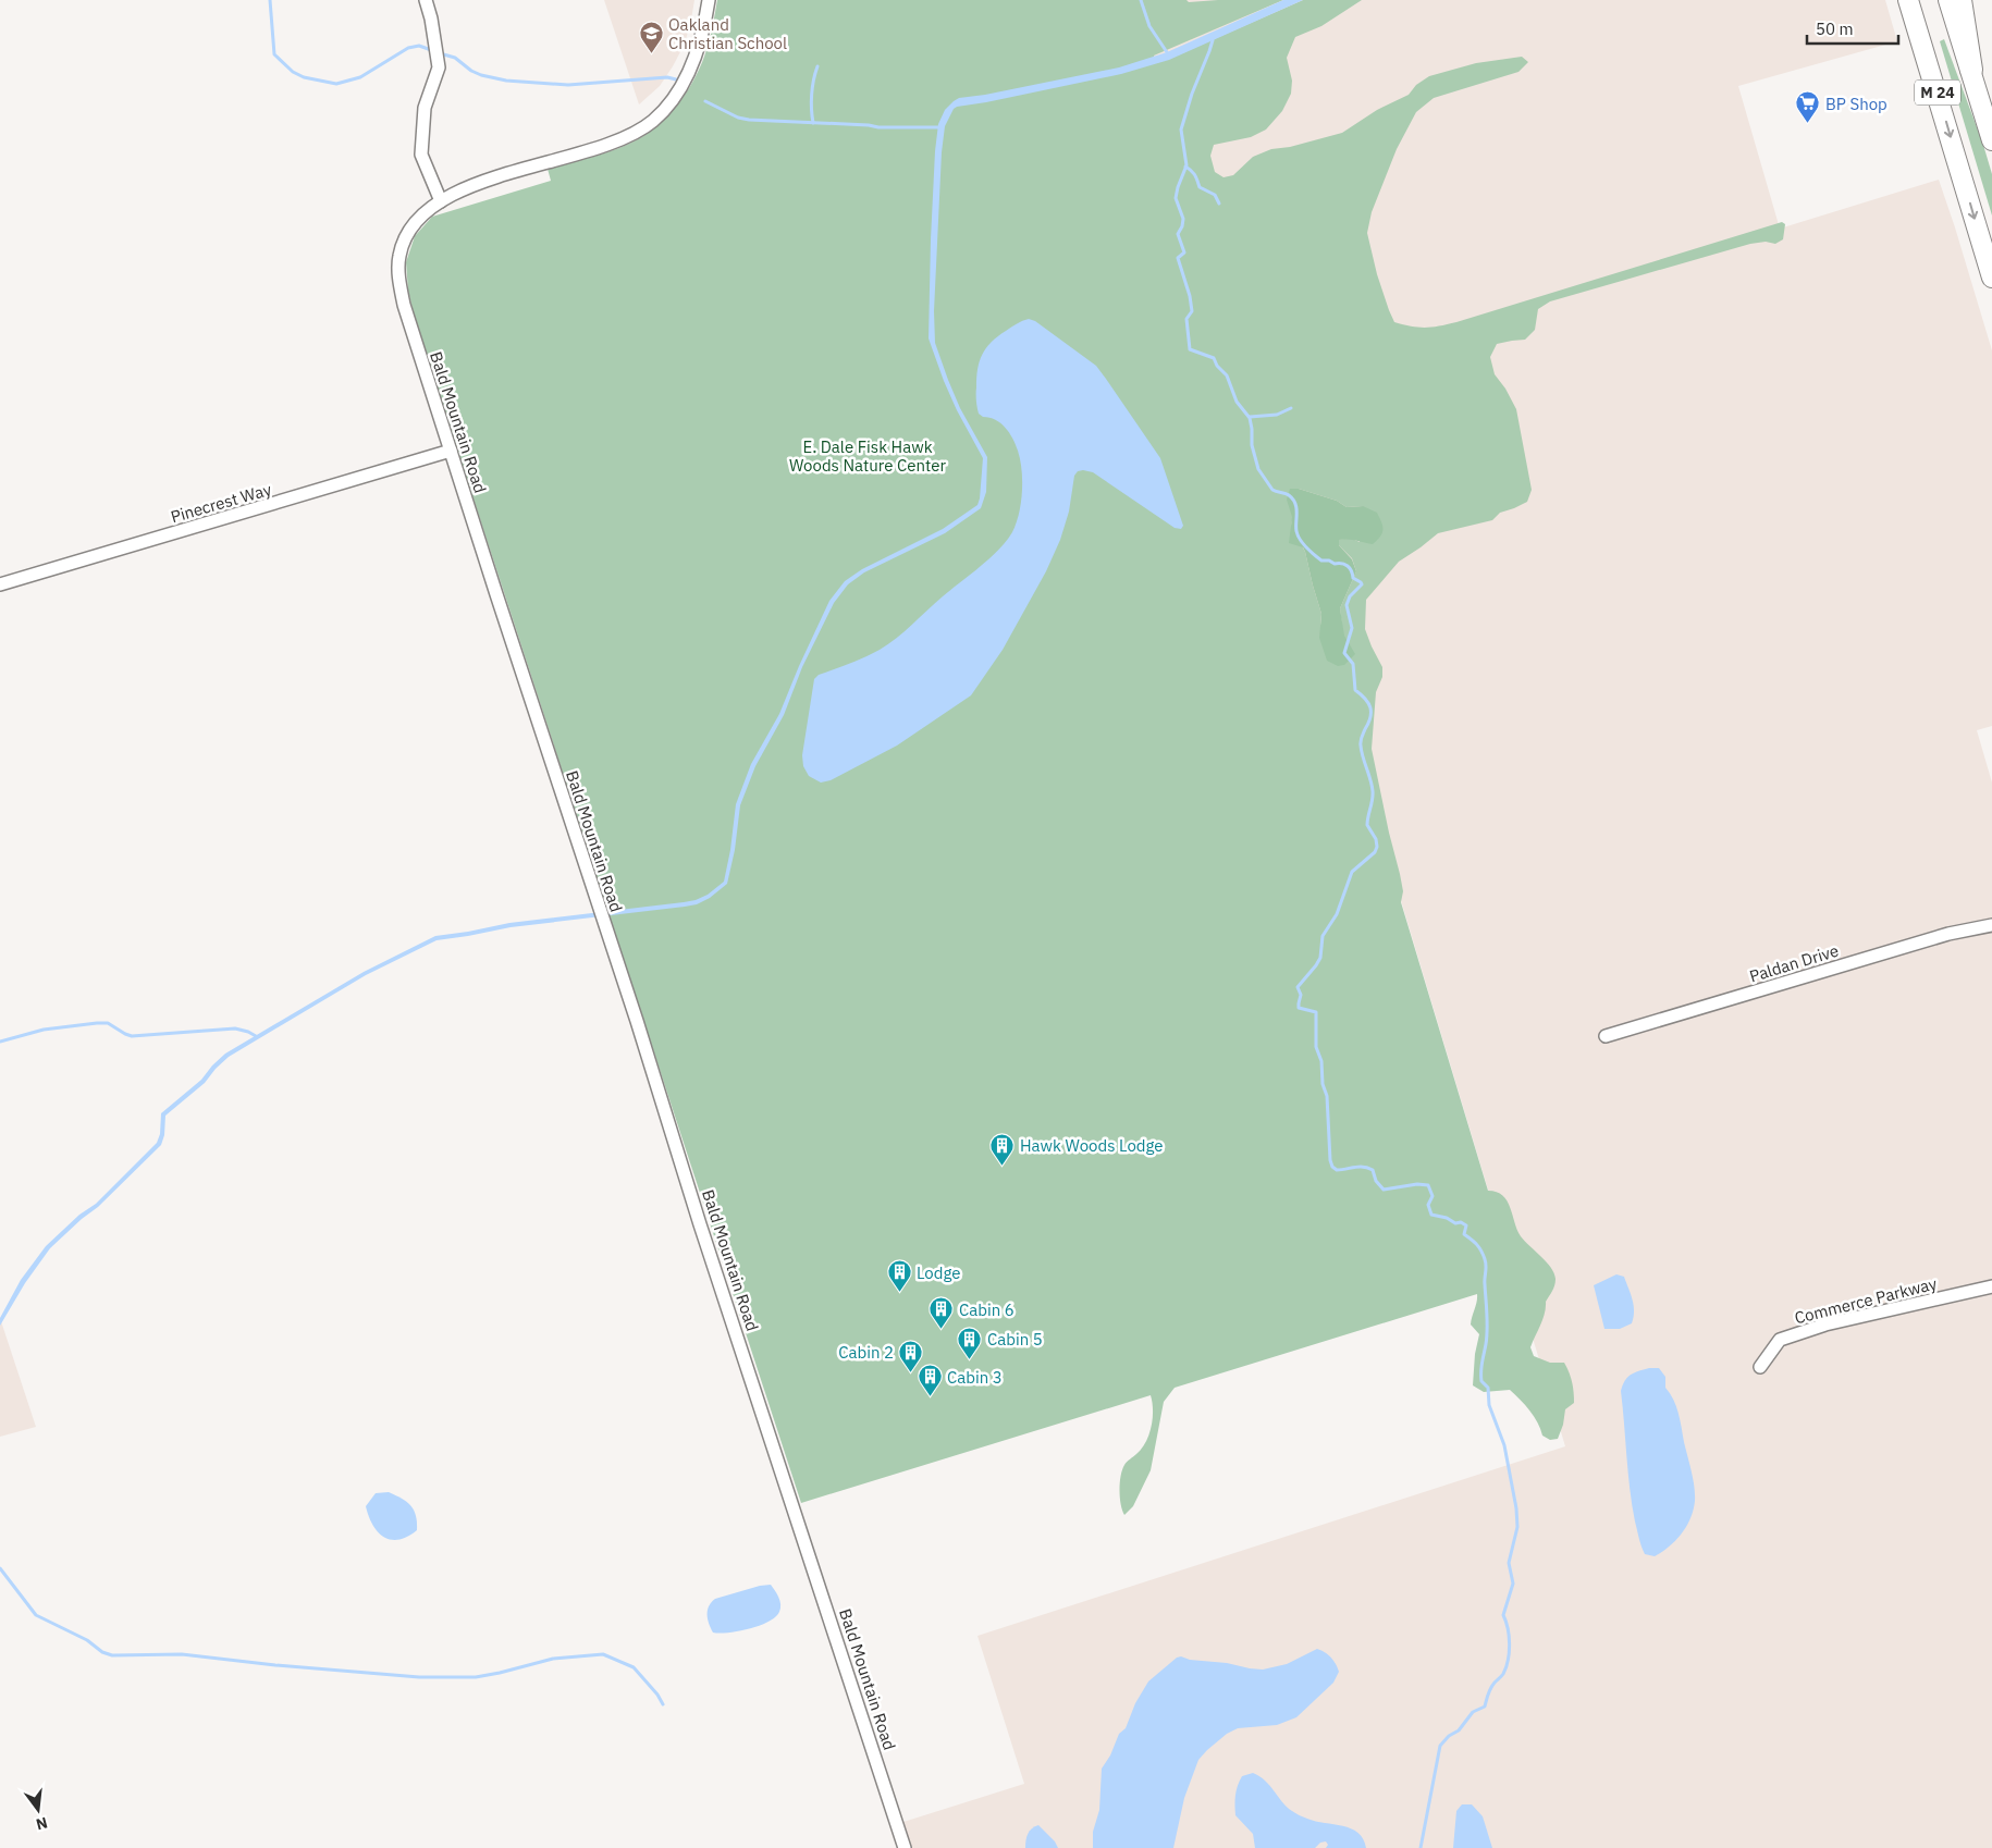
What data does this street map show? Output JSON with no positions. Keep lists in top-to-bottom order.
{
  "streets": {
    "main road": ["M 24"],
    "street": [
      "Bald Mountain Road",
      "Pinecrest Way",
      "Paldan Drive",
      "Commerce Parkway"
    ]
  },
  "crossings": [
    ["Bald Mountain Road", "Pinecrest Way"]
  ],
  "parks": ["E. Dale Fisk Hawk Woods Nature Center"],
  "places": {
    "school or university": ["Oakland Christian School"],
    "supermarket": ["BP Shop"],
    "building": [
      "Hawk Woods Lodge",
      "Lodge",
      "Cabin 6",
      "Cabin 5",
      "Cabin 2",
      "Cabin 3"
    ]
  },
  "scale_bar": "50 m",
  "north": "bottom"
}
